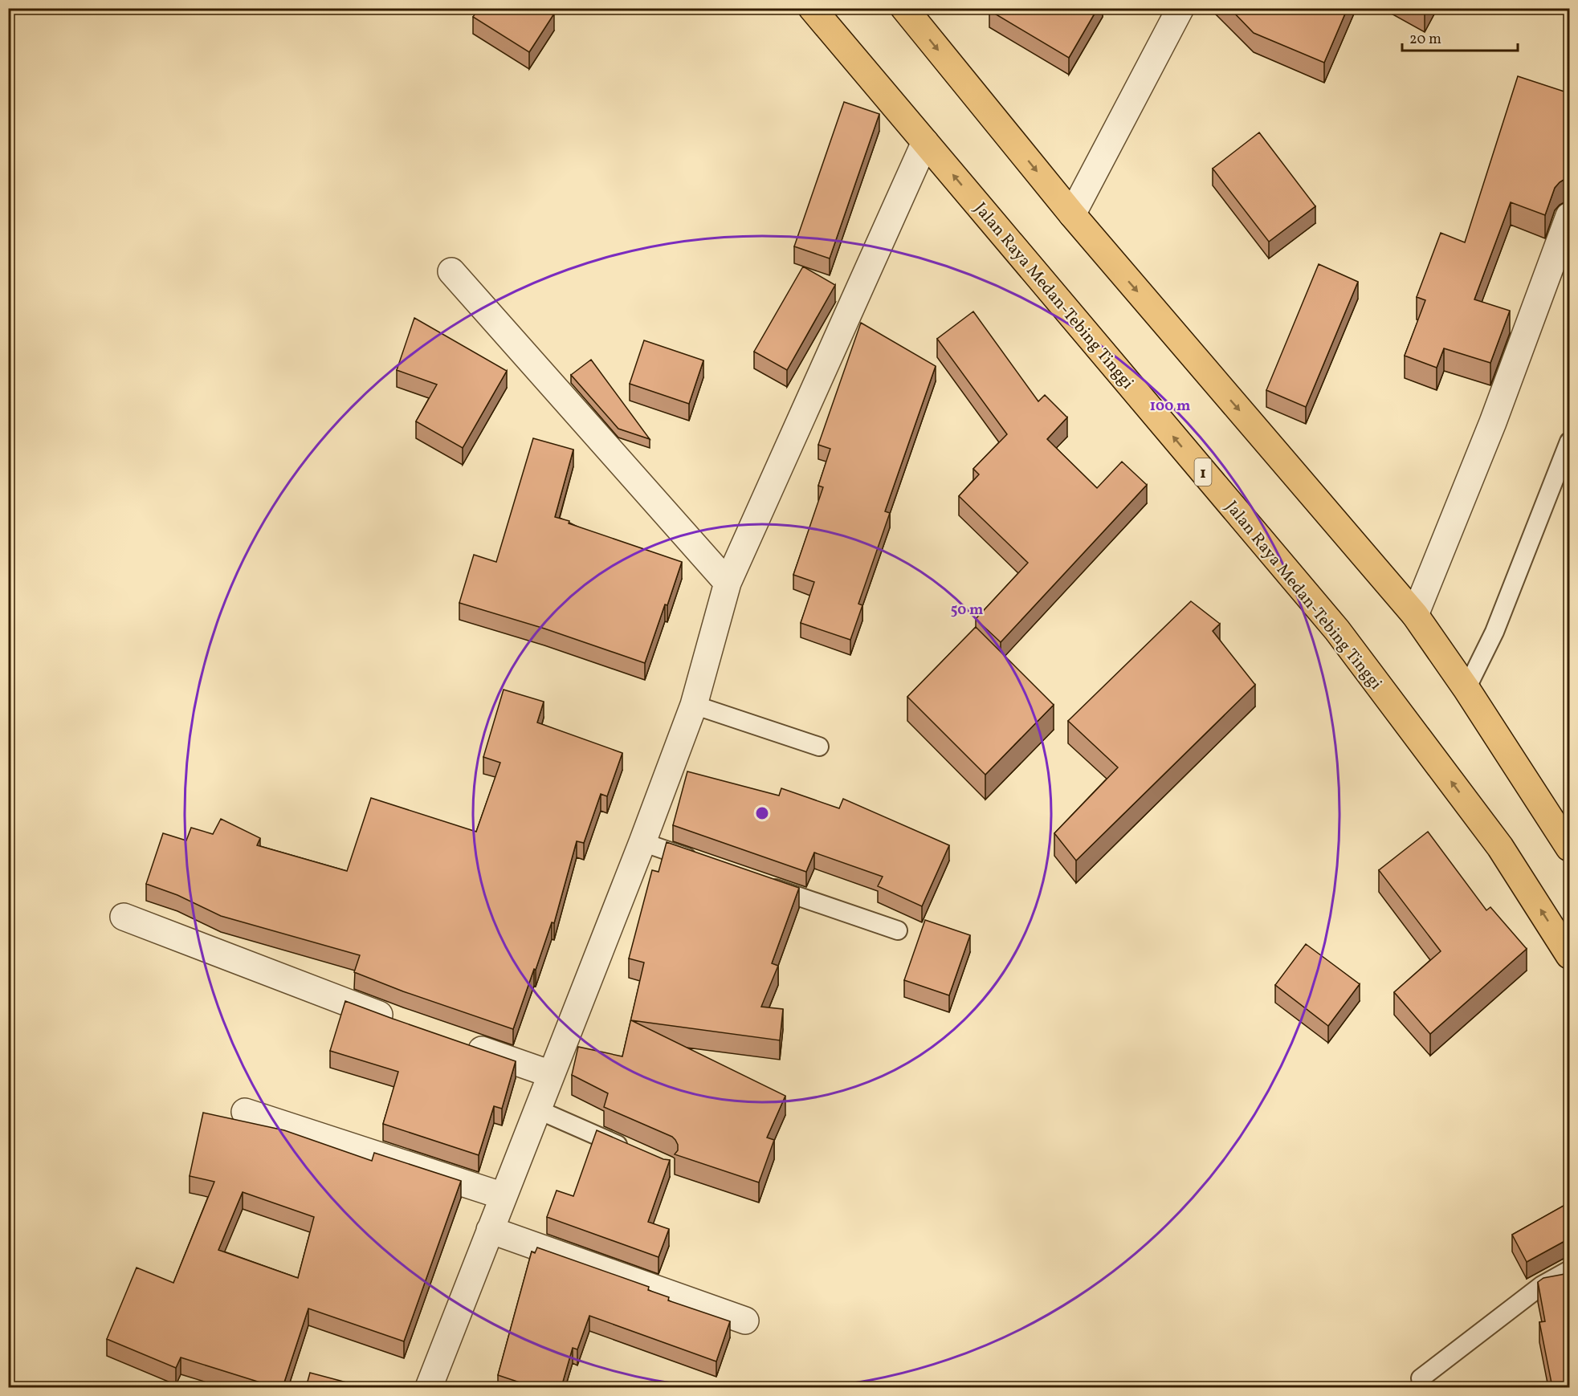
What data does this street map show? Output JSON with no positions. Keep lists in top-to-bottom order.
{
  "streets": {
    "highway": ["Jalan Raya Medan-Tebing Tinggi", "1"]
  },
  "scale_bar": "20 m",
  "rings": ["100 m", "50 m"]
}
